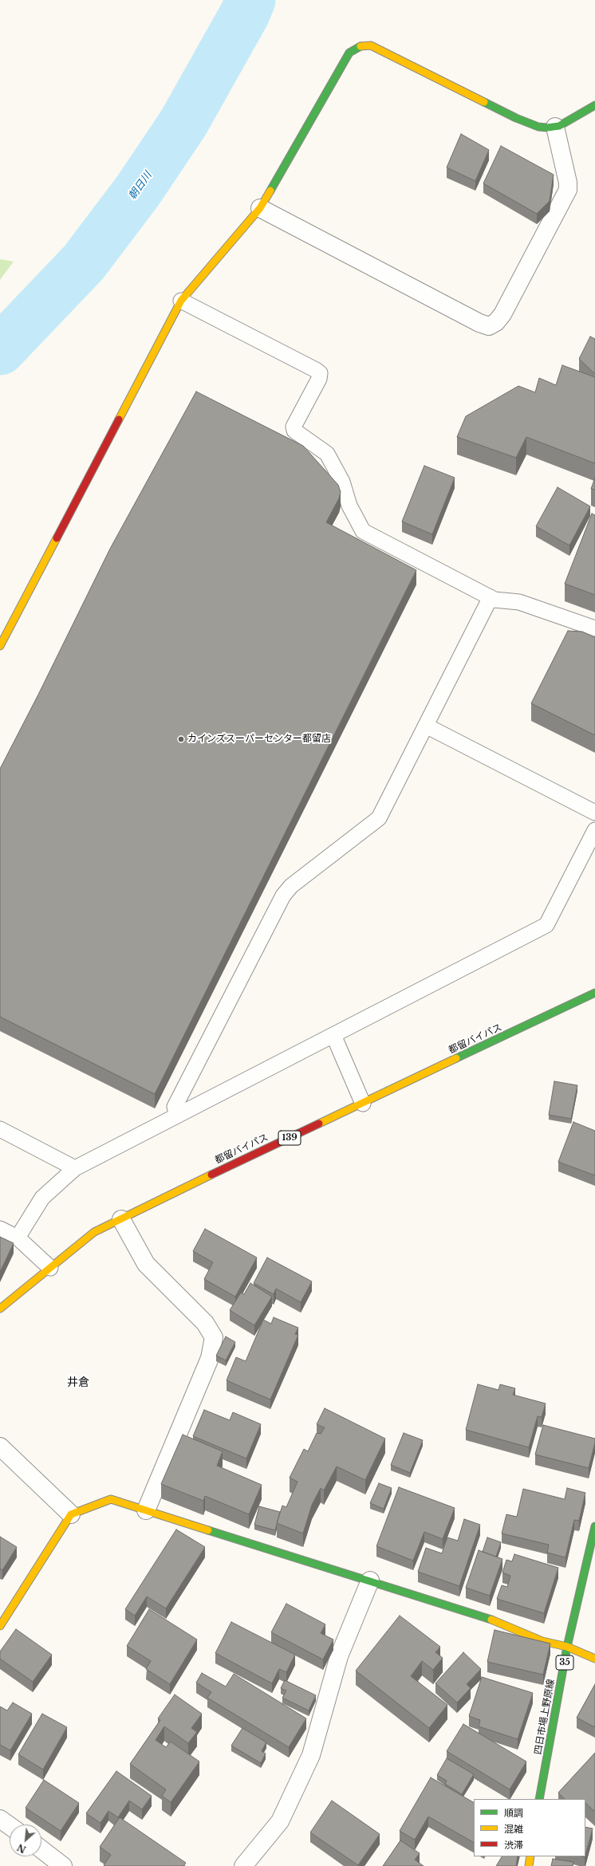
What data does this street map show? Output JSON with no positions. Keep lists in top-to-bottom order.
{
  "streets": {
    "main road": [
      "都留バイパス",
      "139",
      "35",
      "四日市場上野原線"
    ]
  },
  "districts": ["井倉"],
  "water": ["朝日川"],
  "places": ["カインズスーパーセンター都留店"],
  "legend": ["順調", "混雑", "渋滞"],
  "north": "bottom left"
}
